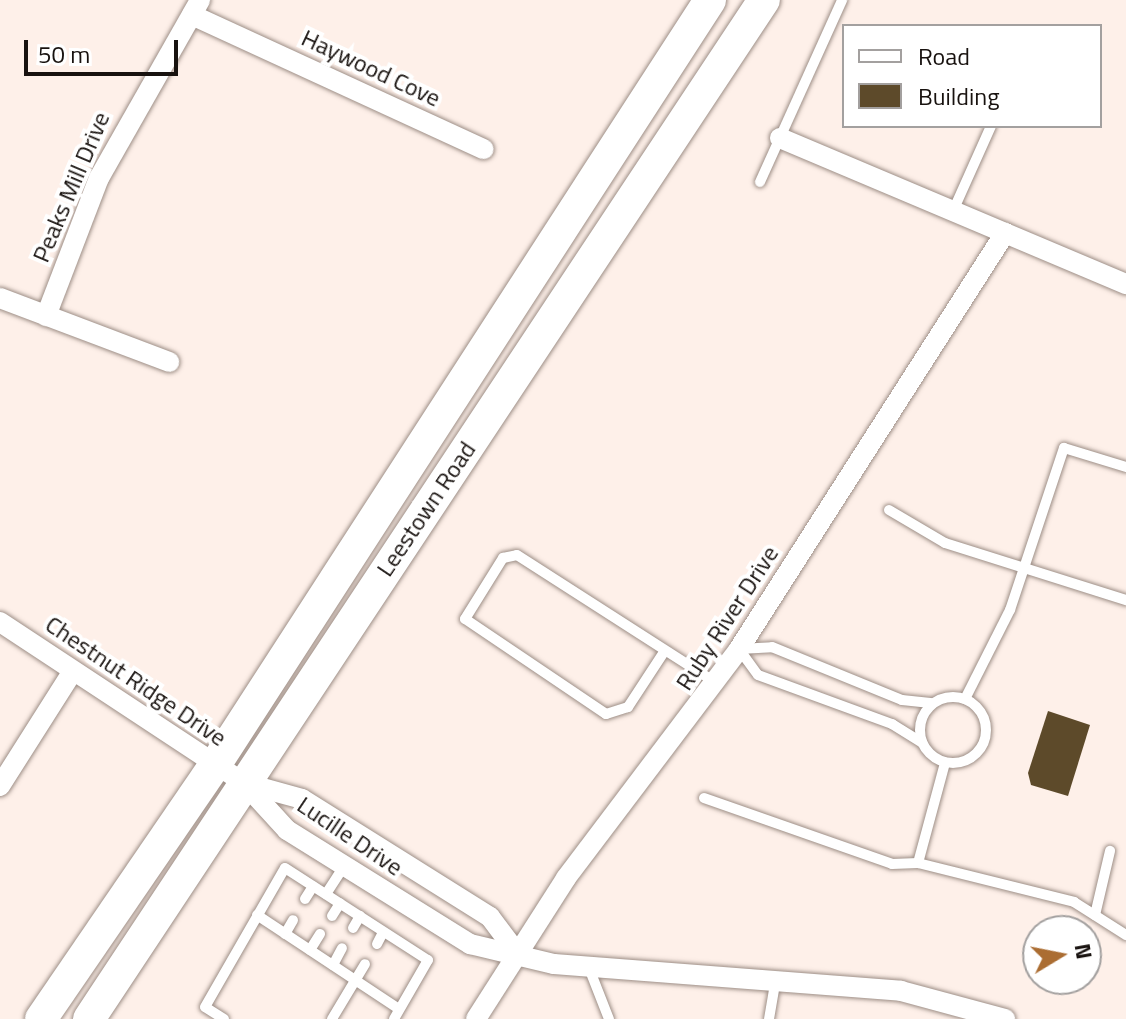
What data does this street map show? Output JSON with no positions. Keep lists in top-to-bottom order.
{
  "streets": {
    "main road": ["Leestown Road"],
    "street": [
      "Haywood Cove",
      "Peaks Mill Drive",
      "Ruby River Drive",
      "Chestnut Ridge Drive",
      "Lucille Drive"
    ]
  },
  "crossings": [
    ["Haywood Cove", "Peaks Mill Drive"],
    ["Leestown Road", "Chestnut Ridge Drive"],
    ["Leestown Road", "Lucille Drive"],
    ["Ruby River Drive", "Lucille Drive"],
    ["Chestnut Ridge Drive", "Lucille Drive"]
  ],
  "legend": ["Road", "Building"],
  "scale_bar": "50 m",
  "north": "right"
}
